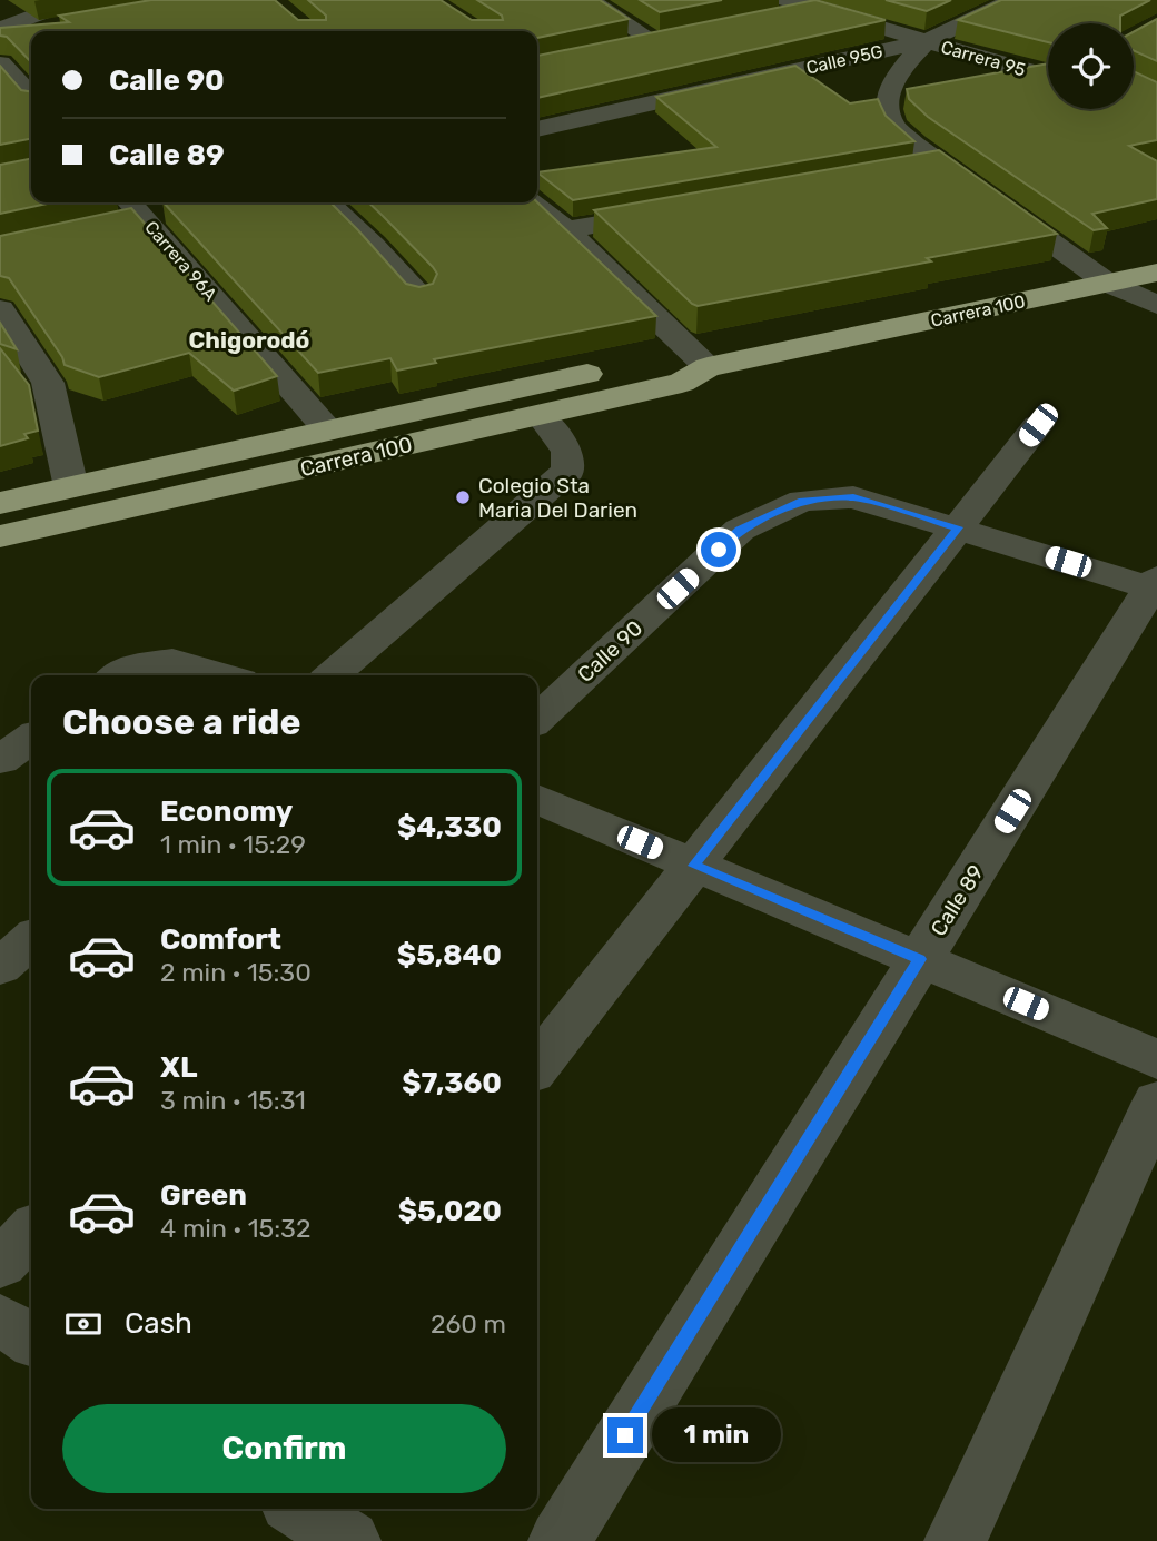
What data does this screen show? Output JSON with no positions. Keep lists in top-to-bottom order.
{
  "streets": {
    "highway": ["Carrera 100"],
    "street": [
      "Carrera 95",
      "Calle 95G",
      "Carrera 96A",
      "Calle 90",
      "Calle 89"
    ]
  },
  "crossings": [
    ["Carrera 95", "Calle 95G"],
    ["Carrera 96A", "Carrera 100"]
  ],
  "districts": ["Chigorodó"],
  "places": ["Colegio Sta Maria Del Darien"],
  "page": {
    "banner": ["Calle 90", "Calle 89"],
    "heading": "Choose a ride",
    "list": [
      {
        "name": "Economy",
        "note": "1 min · 15:29",
        "value": "$4,330"
      },
      {
        "name": "Comfort",
        "note": "2 min · 15:30",
        "value": "$5,840"
      },
      {
        "name": "XL",
        "note": "3 min · 15:31",
        "value": "$7,360"
      },
      {
        "name": "Green",
        "note": "4 min · 15:32",
        "value": "$5,020"
      }
    ],
    "pay": ["Cash", "260 m"],
    "buttons": "Confirm",
    "bubble": "1 min"
  }
}
